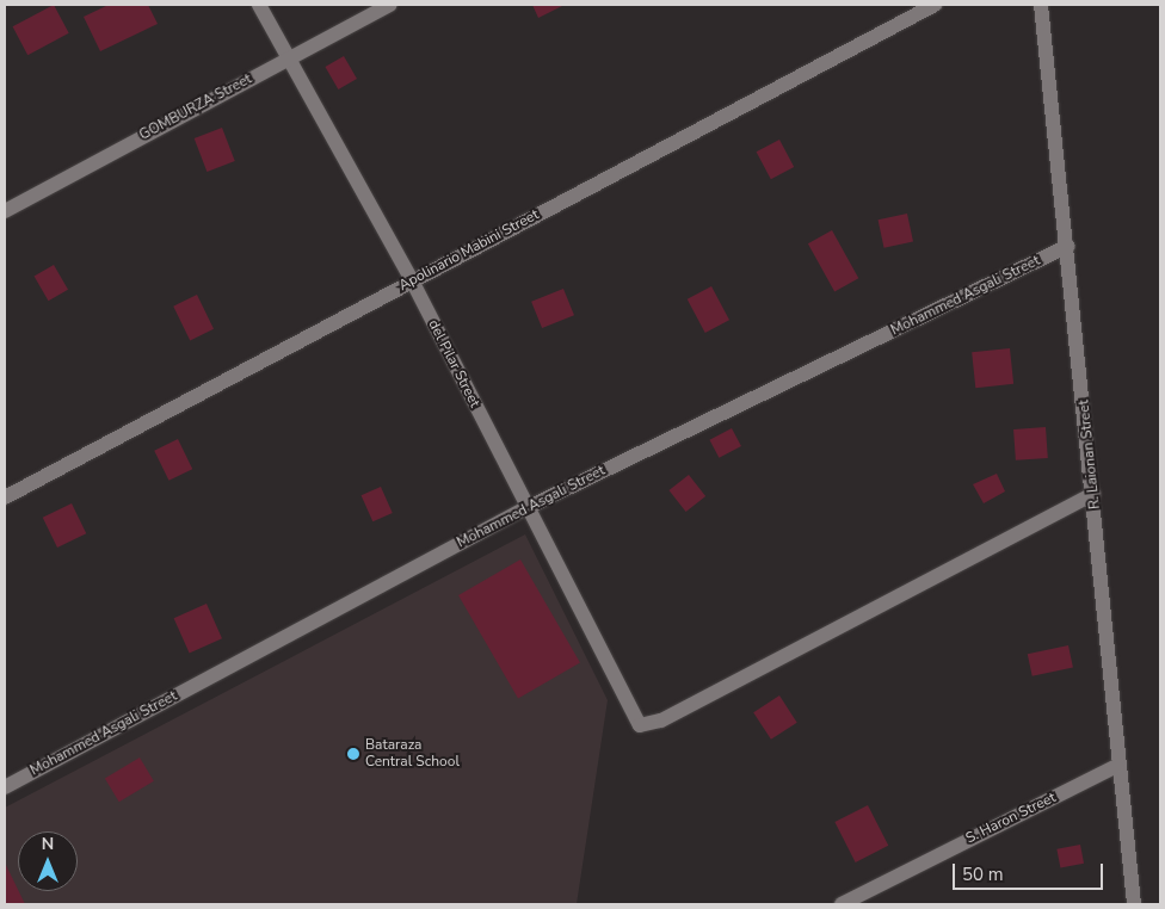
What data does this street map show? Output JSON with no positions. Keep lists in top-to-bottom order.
{
  "streets": {
    "street": [
      "GOMBURZA Street",
      "Apolinario Mabini Street",
      "Mohammed Asgali Street",
      "del Pilar Street",
      "R. Laionan Street",
      "S. Haron Street"
    ]
  },
  "crossings": [
    ["GOMBURZA Street", "del Pilar Street"],
    ["Apolinario Mabini Street", "del Pilar Street"],
    ["Mohammed Asgali Street", "del Pilar Street"],
    ["Mohammed Asgali Street", "R. Laionan Street"],
    ["del Pilar Street", "R. Laionan Street"],
    ["R. Laionan Street", "S. Haron Street"]
  ],
  "places": ["Bataraza Central School"],
  "scale_bar": "50 m",
  "north": "top"
}
